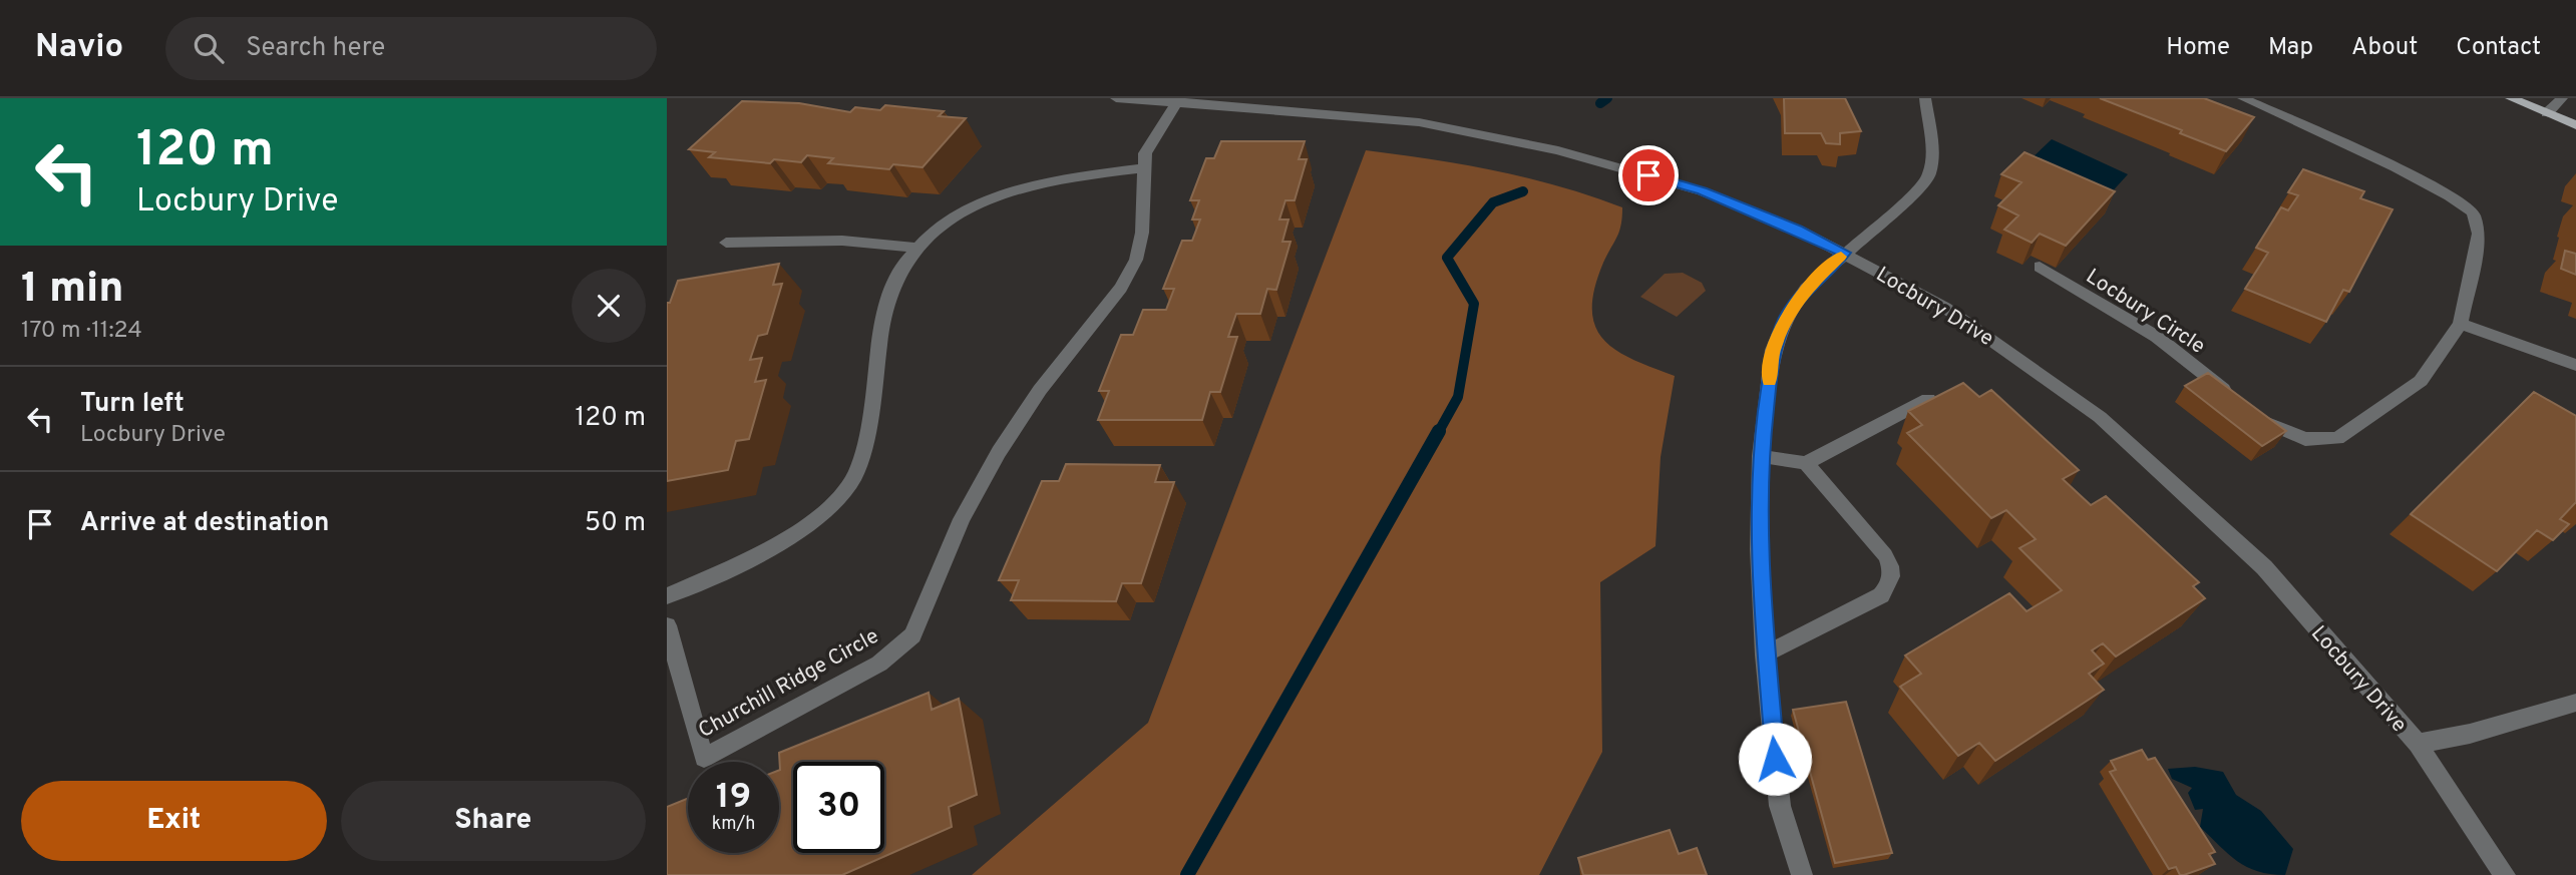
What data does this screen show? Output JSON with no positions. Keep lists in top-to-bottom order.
{
  "streets": {
    "street": ["Locbury Drive", "Locbury Circle", "Churchill Ridge Circle"]
  },
  "crossings": [
    ["Locbury Drive", "Churchill Ridge Circle"]
  ],
  "page": {
    "header": "Navio",
    "search": "Search here",
    "nav": [
      "Home",
      "Map",
      "About",
      "Contact"
    ],
    "turn": ["120 m", "Locbury Drive"],
    "heading": ["1 min", "170 m · 11:24"],
    "list": [
      {
        "name": "Turn left",
        "note": "Locbury Drive",
        "value": "120 m"
      },
      {
        "name": "Arrive at destination",
        "value": "50 m"
      }
    ],
    "speed": "19 km/h",
    "limit": "30",
    "buttons": ["Exit", "Share"]
  }
}
